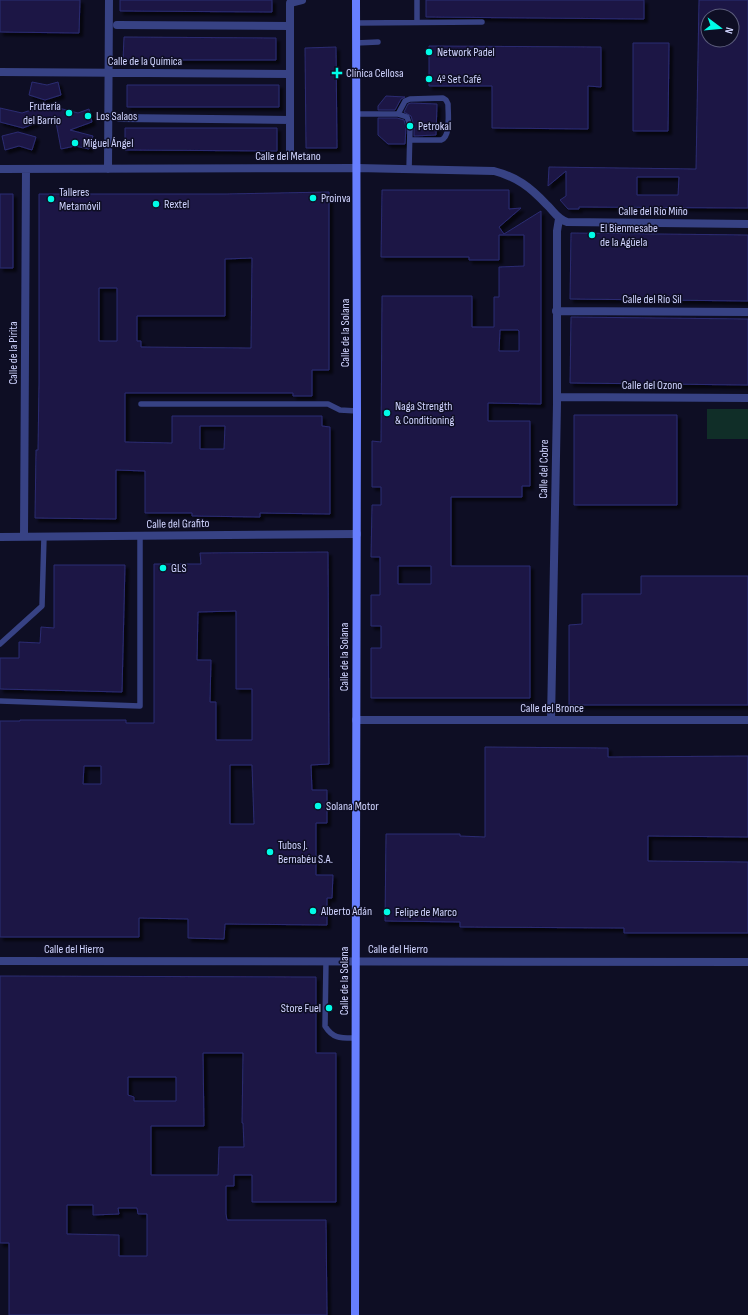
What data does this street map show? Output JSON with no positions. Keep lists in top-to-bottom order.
{
  "streets": {
    "street": [
      "Calle de la Química",
      "Calle del Metano",
      "Calle del Río Miño",
      "Calle del Río Sil",
      "Calle de la Solana",
      "Calle de la Pirita",
      "Calle del Ozono",
      "Calle del Cobre",
      "Calle del Grafito",
      "Calle del Bronce",
      "Calle del Hierro"
    ]
  },
  "crossings": [
    ["Calle del Metano", "Calle del Río Miño"],
    ["Calle del Metano", "Calle de la Solana"],
    ["Calle del Metano", "Calle de la Pirita"],
    ["Calle del Metano", "Calle del Cobre"],
    ["Calle del Río Miño", "Calle del Cobre"],
    ["Calle del Río Sil", "Calle del Cobre"],
    ["Calle de la Solana", "Calle del Grafito"],
    ["Calle de la Solana", "Calle del Bronce"],
    ["Calle de la Solana", "Calle del Hierro"],
    ["Calle de la Pirita", "Calle del Grafito"],
    ["Calle del Ozono", "Calle del Cobre"],
    ["Calle del Cobre", "Calle del Bronce"]
  ],
  "places": {
    "other": [
      "Network Padel",
      "4º Set Café",
      "Frutería del Barrio",
      "Los Salaos",
      "Petrokal",
      "Miguel Ángel",
      "Proinva",
      "Talleres Metamóvil",
      "Rextel",
      "El Bienmesabe de la Agüela",
      "Naga Strength & Conditioning",
      "GLS",
      "Solana Motor",
      "Tubos J. Bernabéu S.A.",
      "Alberto Adán",
      "Felipe de Marco",
      "Store Fuel"
    ],
    "health": ["Clínica Cellosa"]
  },
  "north": "right"
}
